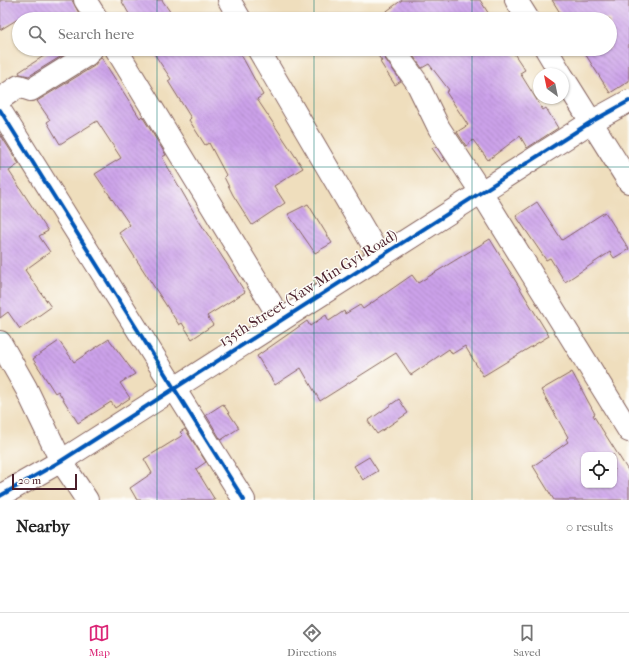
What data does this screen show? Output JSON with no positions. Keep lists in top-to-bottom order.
{
  "streets": {
    "street": ["135th Street (Yaw Min Gyi Road)"]
  },
  "scale_bar": "20 m",
  "north": "top left",
  "page": {
    "search": "Search here",
    "scale": "20 m",
    "heading": ["Nearby", "0 results"],
    "nav": ["Map", "Directions", "Saved"]
  }
}
